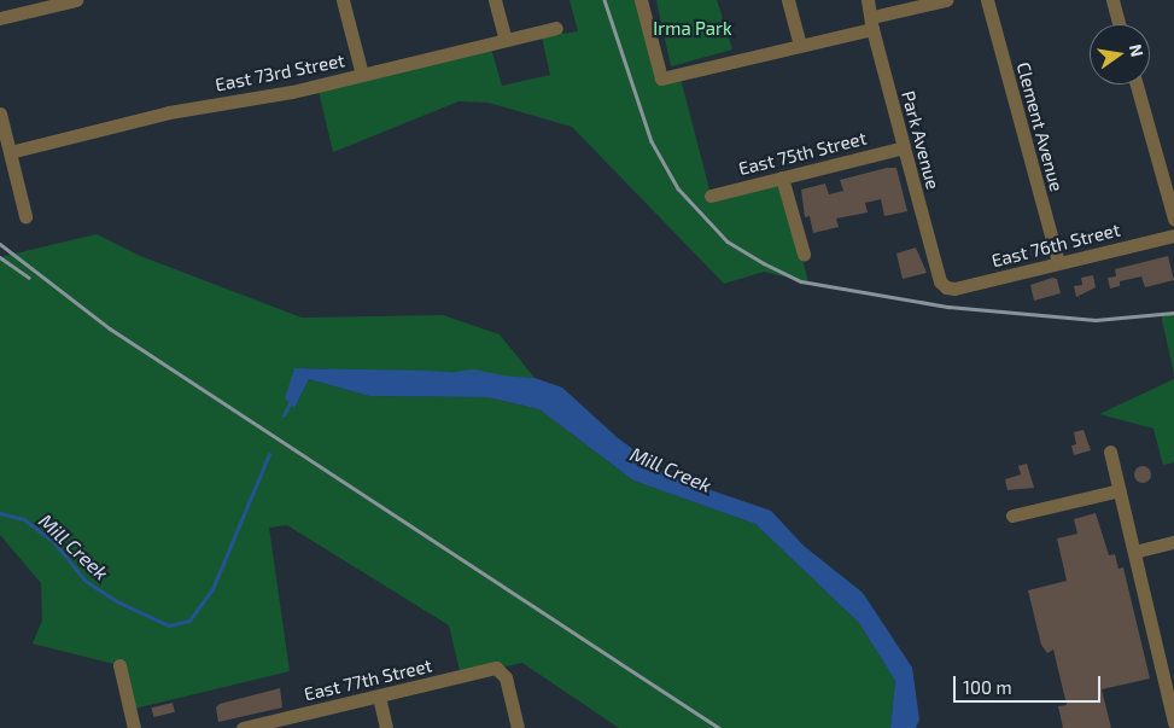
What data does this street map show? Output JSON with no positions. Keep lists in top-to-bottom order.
{
  "streets": {
    "street": [
      "East 73rd Street",
      "Clement Avenue",
      "Park Avenue",
      "East 75th Street",
      "East 76th Street",
      "East 77th Street"
    ]
  },
  "crossings": [
    ["Clement Avenue", "East 76th Street"],
    ["Park Avenue", "East 75th Street"],
    ["Park Avenue", "East 76th Street"]
  ],
  "water": ["Mill Creek"],
  "parks": ["Irma Park"],
  "scale_bar": "100 m",
  "north": "right"
}
